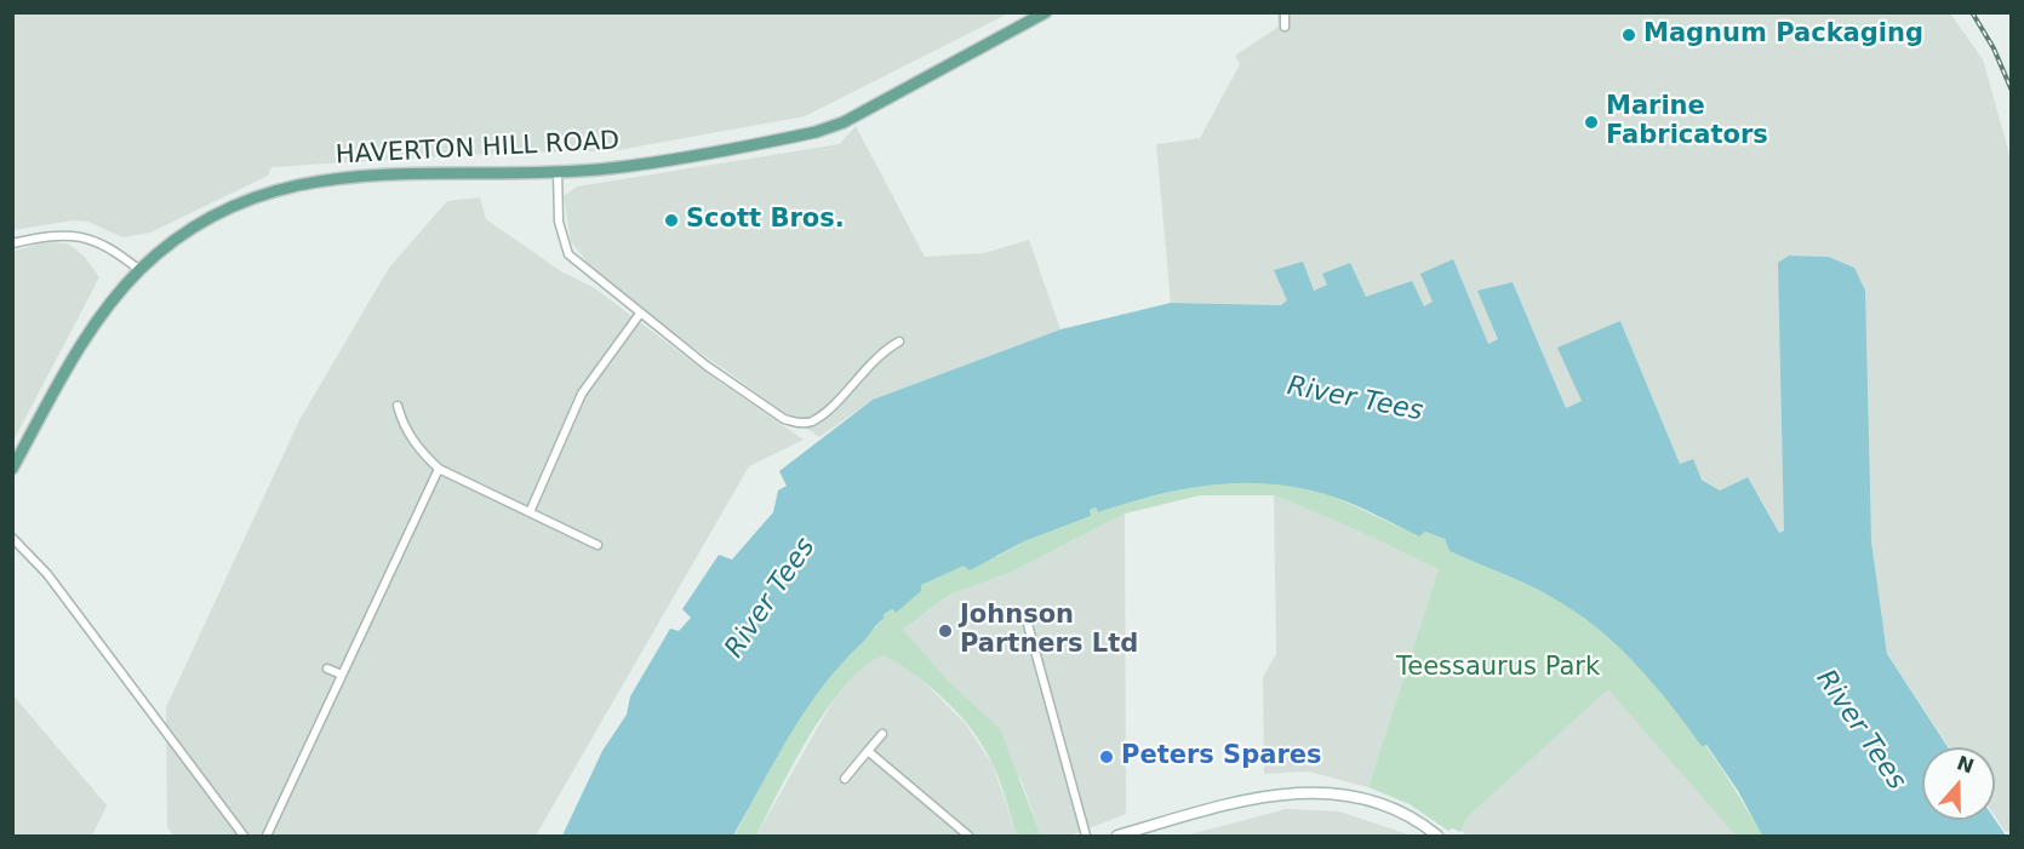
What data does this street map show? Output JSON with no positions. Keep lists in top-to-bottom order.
{
  "streets": {
    "main road": ["HAVERTON HILL ROAD"]
  },
  "water": ["River Tees"],
  "parks": ["Teessaurus Park"],
  "places": [
    "Magnum Packaging",
    "Marine Fabricators",
    "Scott Bros.",
    "Johnson Partners Ltd",
    "Peters Spares"
  ],
  "north": "top"
}
